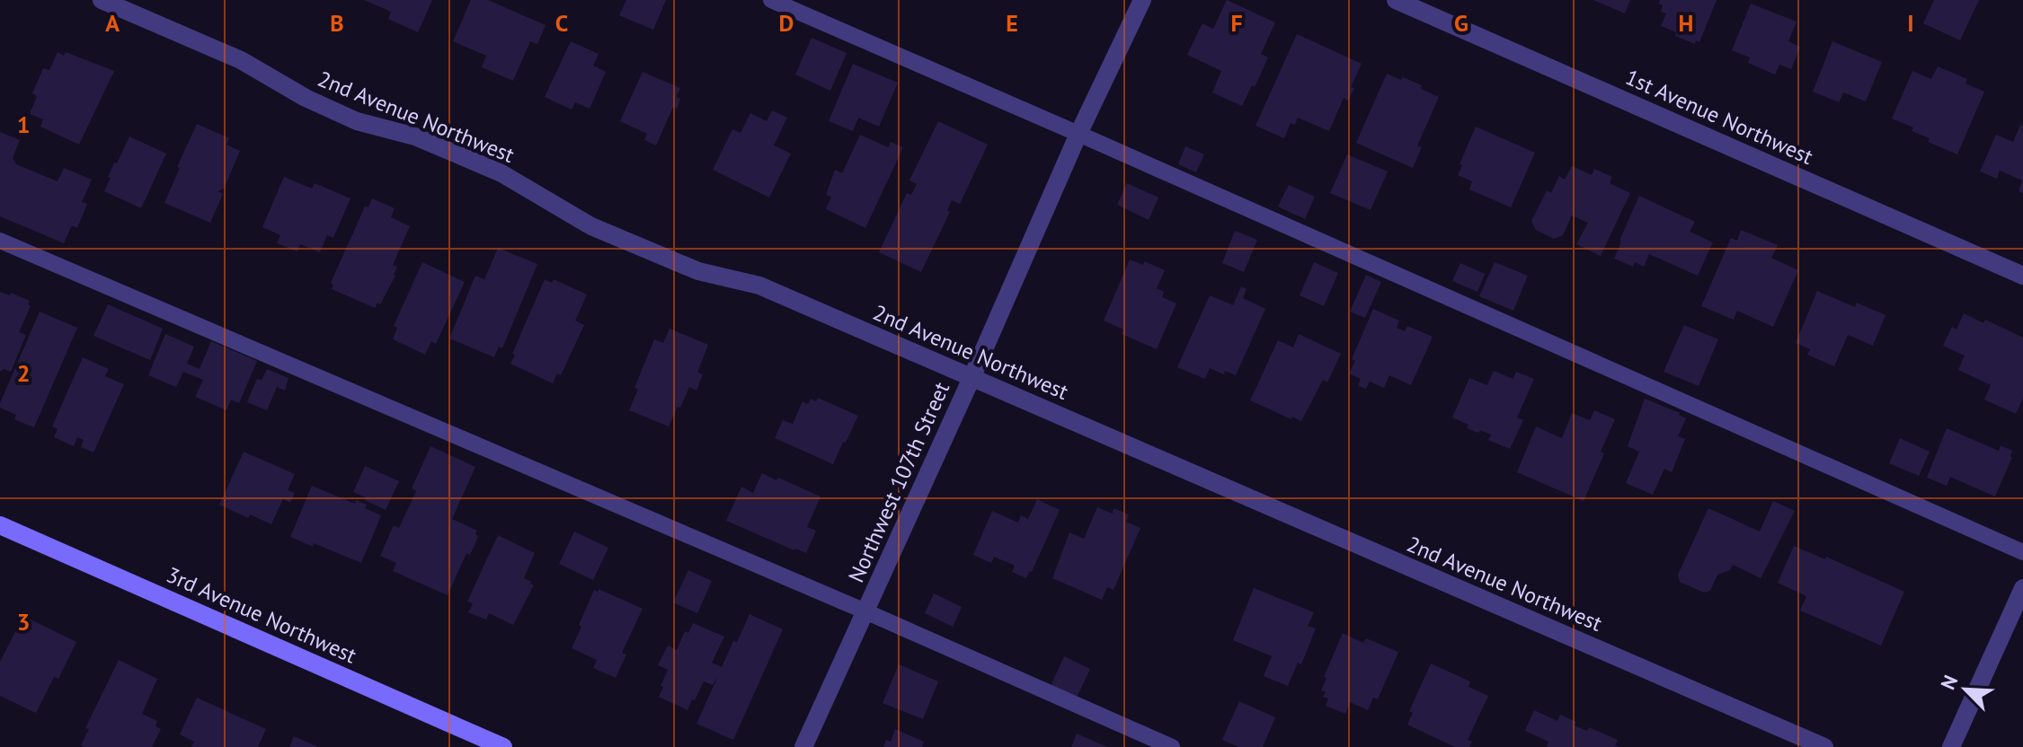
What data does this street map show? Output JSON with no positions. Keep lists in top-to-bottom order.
{
  "streets": {
    "street": [
      "2nd Avenue Northwest",
      "1st Avenue Northwest",
      "Northwest 107th Street",
      "3rd Avenue Northwest"
    ]
  },
  "crossings": [
    ["2nd Avenue Northwest", "Northwest 107th Street"]
  ],
  "north": "top left",
  "grid": {
    "columns": [
      "A",
      "B",
      "C",
      "D",
      "E",
      "F",
      "G",
      "H",
      "I"
    ],
    "rows": ["1", "2", "3"]
  }
}
